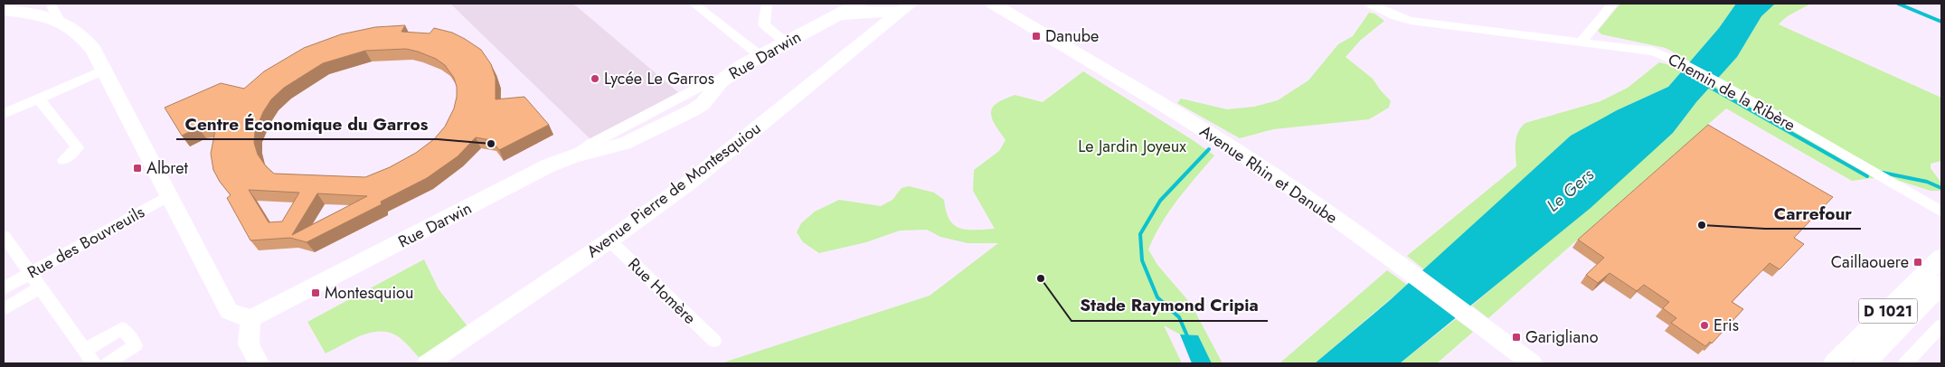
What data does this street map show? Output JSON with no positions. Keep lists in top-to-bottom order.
{
  "streets": {
    "main road": ["D 1021"],
    "street": [
      "Rue Darwin",
      "Chemin de la Ribère",
      "Avenue Rhin et Danube",
      "Avenue Pierre de Montesquiou",
      "Rue des Bouvreuils",
      "Rue Homère"
    ]
  },
  "crossings": [
    ["Rue Darwin", "Avenue Pierre de Montesquiou"],
    ["Avenue Pierre de Montesquiou", "Rue Homère"]
  ],
  "water": ["Le Gers"],
  "parks": ["Le Jardin Joyeux"],
  "places": {
    "transit": [
      "Danube",
      "Albret",
      "Caillaouere",
      "Montesquiou",
      "Garigliano"
    ],
    "other": [
      "Lycée Le Garros",
      "Centre Économique du Garros",
      "Carrefour",
      "Stade Raymond Cripia",
      "Eris"
    ]
  }
}
